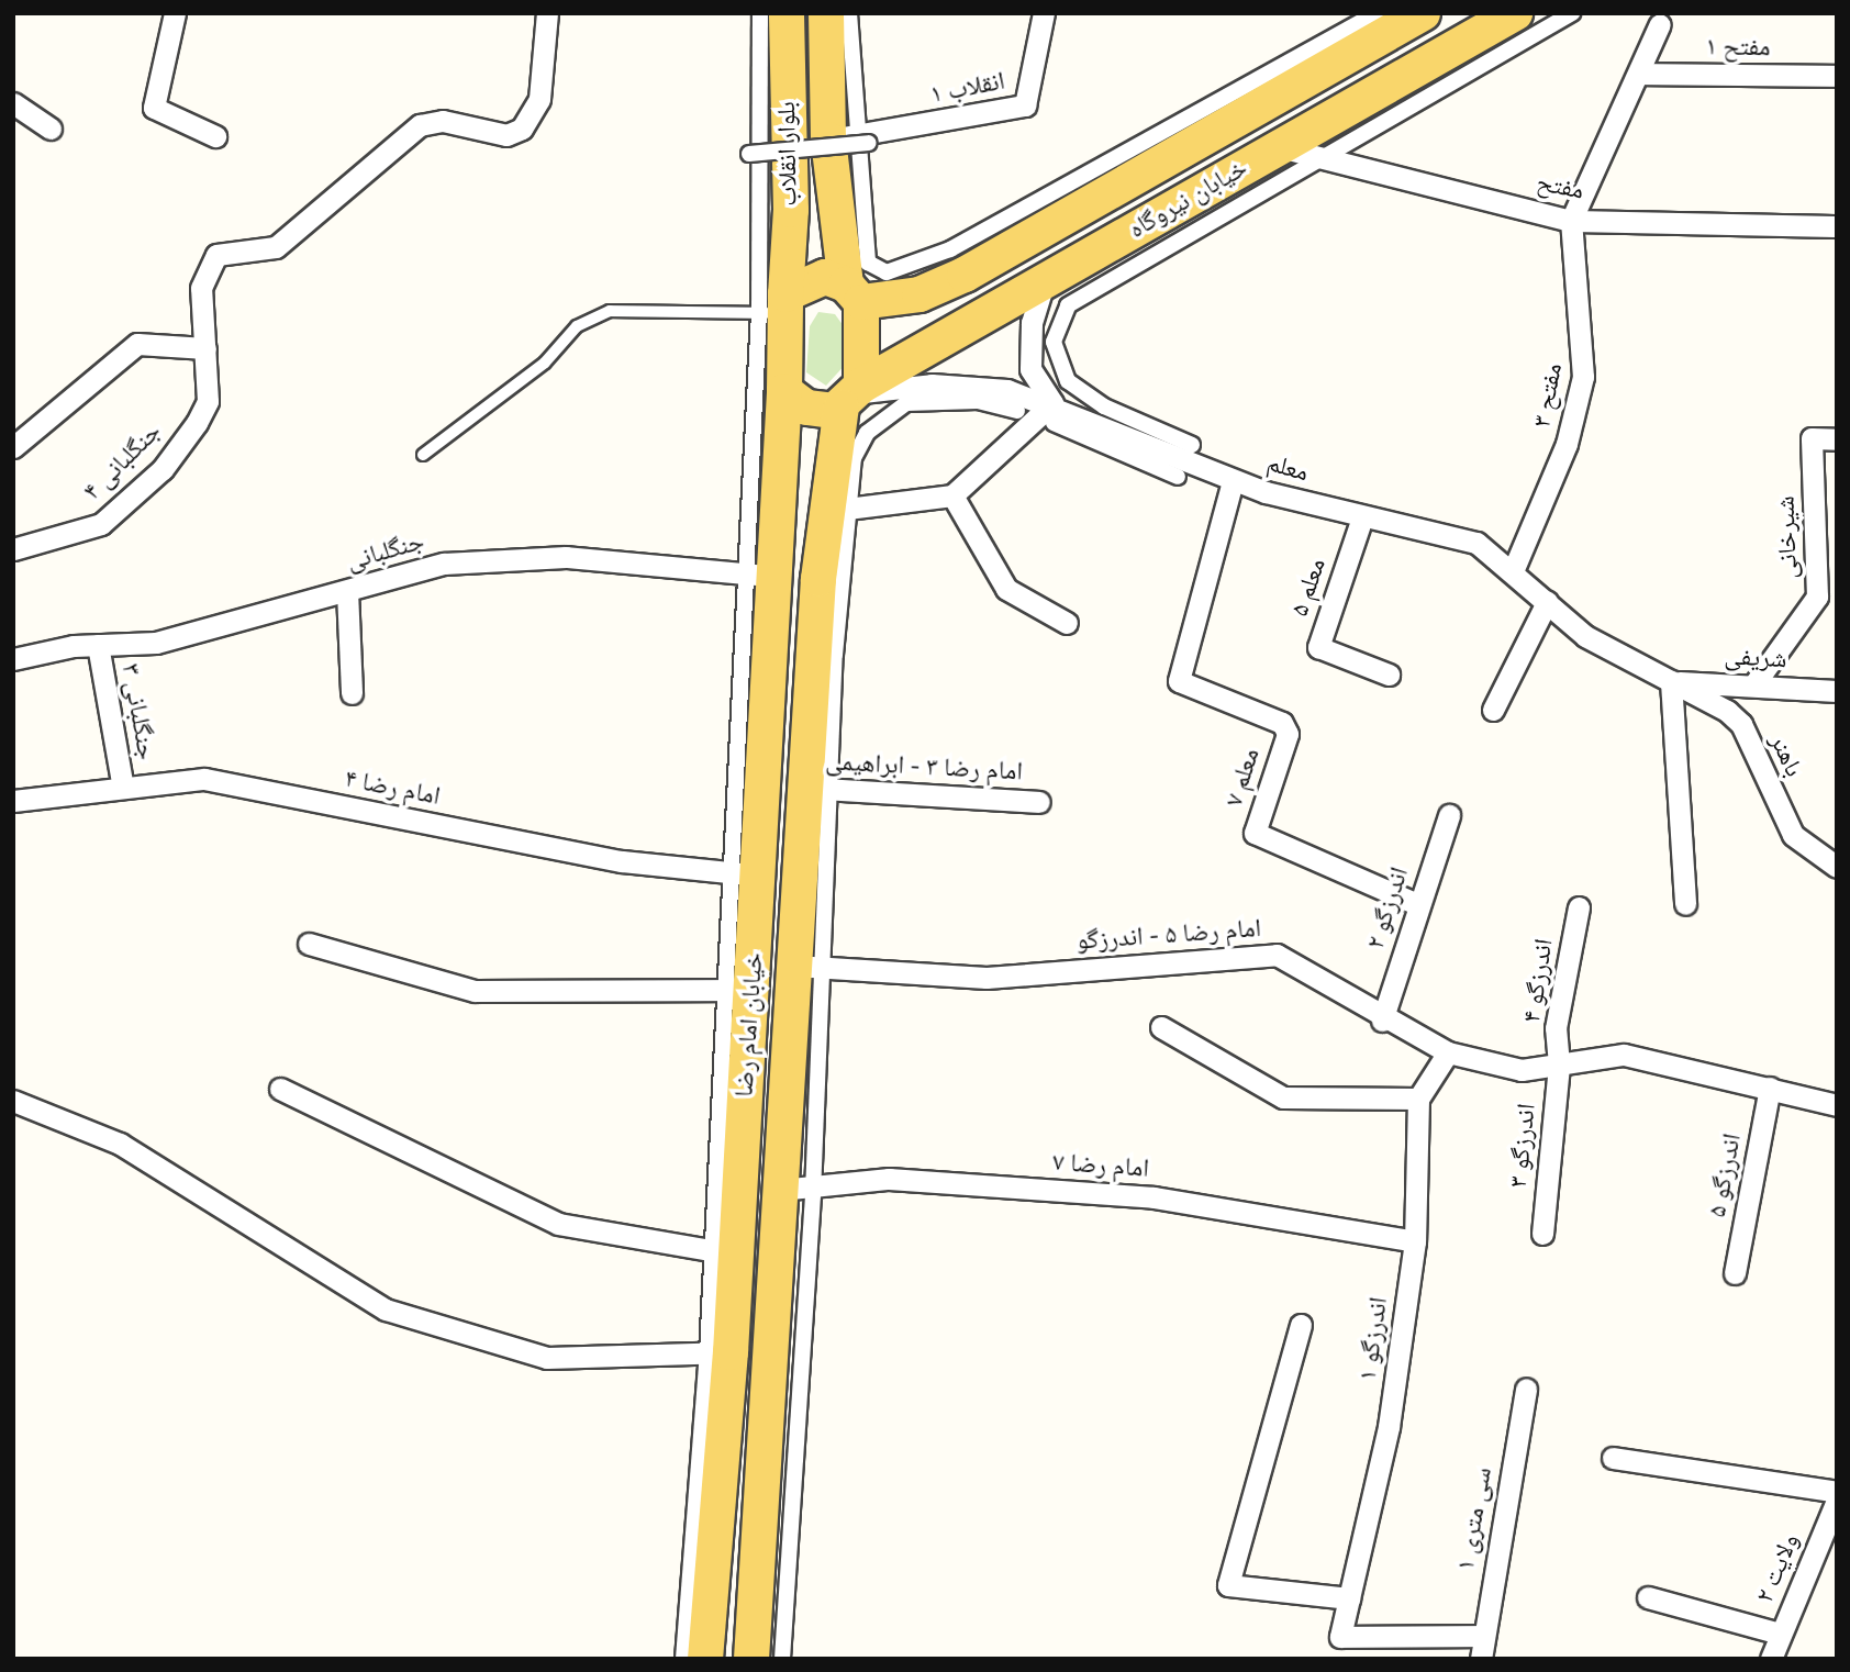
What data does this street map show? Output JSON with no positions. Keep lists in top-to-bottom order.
{
  "streets": {
    "main road": ["بلوار انقلاب", "خیابان نیروگاه", "خیابان امام رضا"],
    "street": [
      "مفتح ۱",
      "انقلاب ۱",
      "مفتح",
      "مفتح ۳",
      "جنگلبانی ۴",
      "معلم",
      "شیرخانی",
      "جنگلبانی",
      "معلم ۵",
      "شریفی",
      "جنگلبانی ۳",
      "باهنر",
      "امام رضا ۳ - ابراهیمی",
      "معلم ۷",
      "امام رضا ۴",
      "اندرزگو ۲",
      "امام رضا ۵ - اندرزگو",
      "اندرزگو ۴",
      "اندرزگو ۳",
      "امام رضا ۷",
      "اندرزگو ۵",
      "اندرزگو ۱",
      "سی متری ۱",
      "ولایت ۲"
    ]
  },
  "crossings": [
    ["انقلاب ۱", "بلوار انقلاب"],
    ["بلوار انقلاب", "خیابان نیروگاه"],
    ["بلوار انقلاب", "معلم"],
    ["بلوار انقلاب", "خیابان امام رضا"],
    ["مفتح", "خیابان نیروگاه"],
    ["مفتح", "مفتح ۳"],
    ["خیابان نیروگاه", "معلم"],
    ["خیابان نیروگاه", "خیابان امام رضا"],
    ["مفتح ۳", "معلم"],
    ["معلم", "معلم ۵"],
    ["معلم", "شریفی"],
    ["معلم", "باهنر"],
    ["معلم", "معلم ۷"],
    ["معلم", "خیابان امام رضا"],
    ["شیرخانی", "شریفی"],
    ["جنگلبانی", "جنگلبانی ۳"],
    ["جنگلبانی", "خیابان امام رضا"],
    ["شریفی", "باهنر"],
    ["جنگلبانی ۳", "امام رضا ۴"],
    ["امام رضا ۳ - ابراهیمی", "خیابان امام رضا"],
    ["معلم ۷", "اندرزگو ۲"],
    ["امام رضا ۴", "خیابان امام رضا"],
    ["اندرزگو ۲", "امام رضا ۵ - اندرزگو"],
    ["امام رضا ۵ - اندرزگو", "اندرزگو ۴"],
    ["امام رضا ۵ - اندرزگو", "خیابان امام رضا"],
    ["امام رضا ۵ - اندرزگو", "اندرزگو ۳"],
    ["امام رضا ۵ - اندرزگو", "اندرزگو ۵"],
    ["اندرزگو ۴", "اندرزگو ۳"],
    ["خیابان امام رضا", "امام رضا ۷"],
    ["امام رضا ۷", "اندرزگو ۱"],
    ["اندرزگو ۱", "سی متری ۱"]
  ]
}
